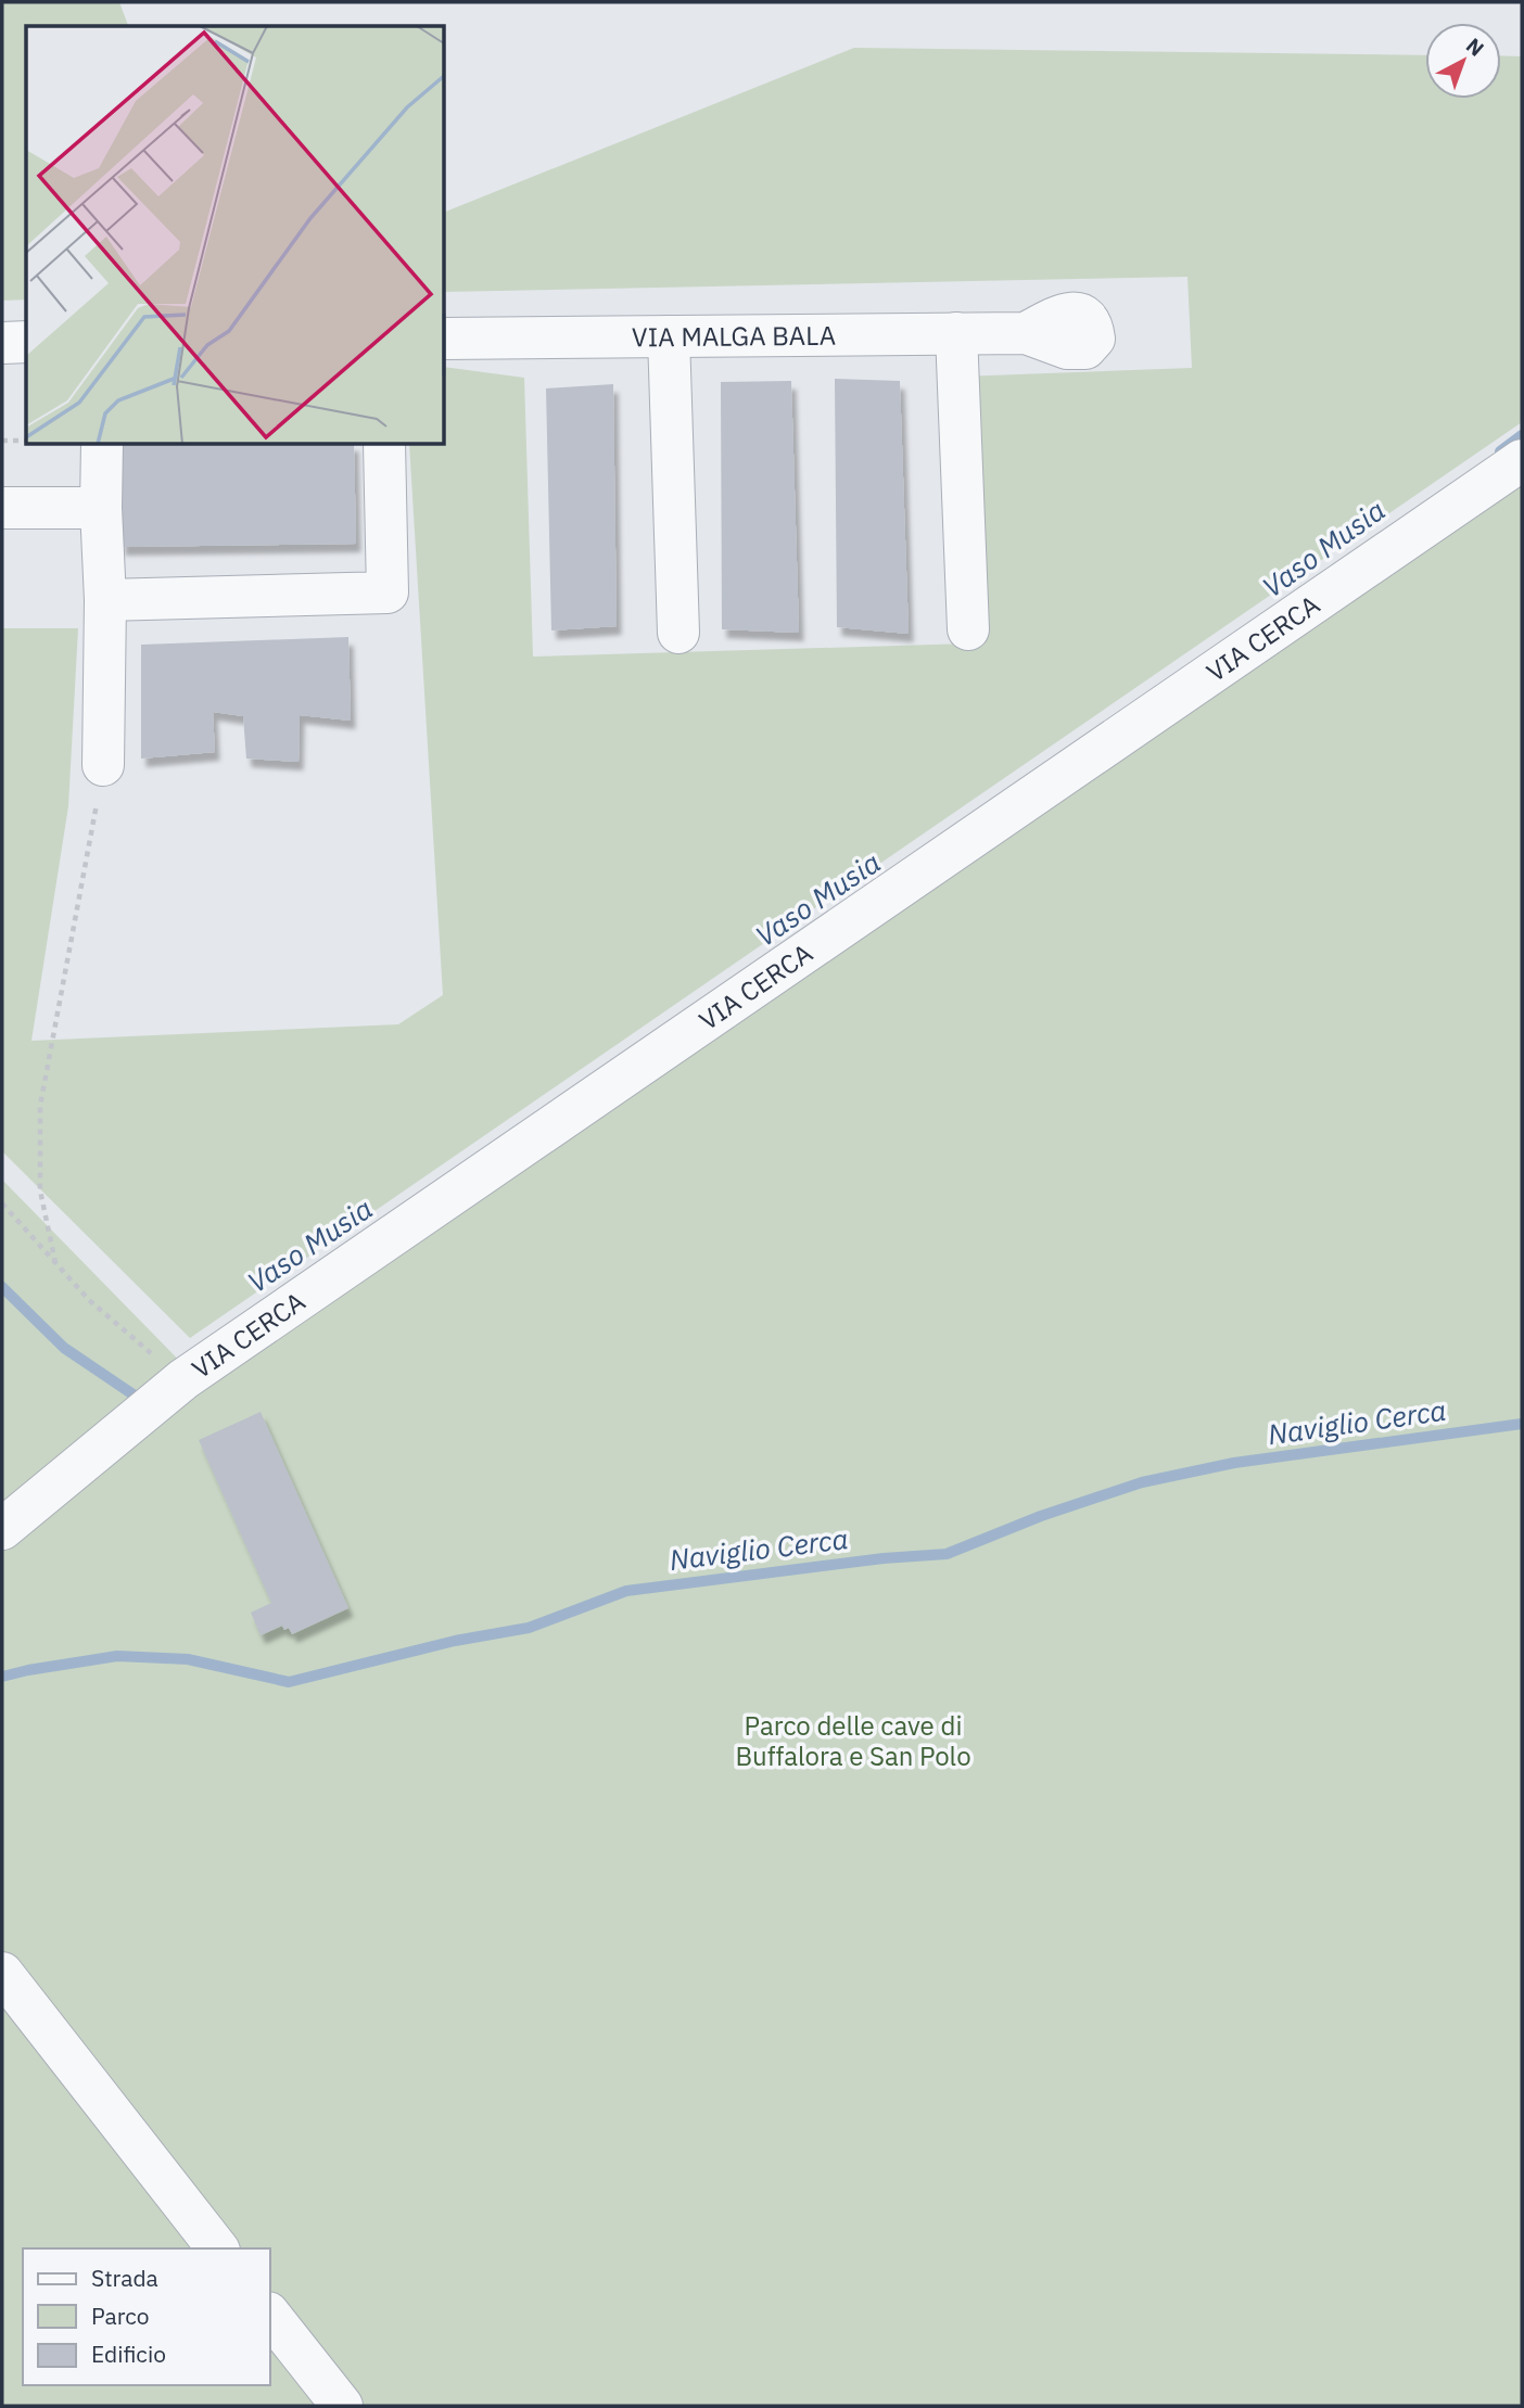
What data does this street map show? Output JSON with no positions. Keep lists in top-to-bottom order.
{
  "streets": {
    "street": ["VIA MALGA BALA", "VIA CERCA"]
  },
  "water": ["Vaso Musia", "Naviglio Cerca"],
  "parks": ["Parco delle cave di Buffalora e San Polo"],
  "legend": ["Strada", "Parco", "Edificio"],
  "north": "top right"
}
